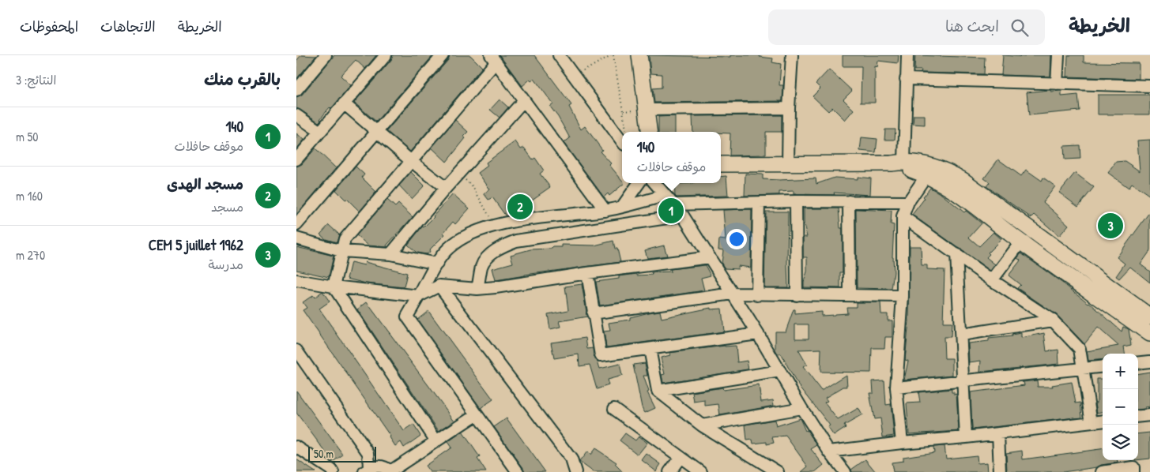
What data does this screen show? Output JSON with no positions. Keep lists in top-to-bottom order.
{
  "scale_bar": "50 m",
  "page": {
    "header": "الخريطة",
    "search": "ابحث هنا",
    "nav": ["الخريطة", "الاتجاهات", "المحفوظات"],
    "heading": ["بالقرب منك", "النتائج: 3"],
    "list": [
      {
        "mark": "1",
        "name": "140",
        "note": "موقف حافلات",
        "value": "50 m"
      },
      {
        "mark": "2",
        "name": "مسجد الهدى",
        "note": "مسجد",
        "value": "160 m"
      },
      {
        "mark": "3",
        "name": "CEM 5 juillet 1962",
        "note": "مدرسة",
        "value": "270 m"
      }
    ],
    "popup": ["140", "موقف حافلات"],
    "pins": ["2", "1", "3"],
    "map_buttons": ["+", "−"],
    "scale": "50 m"
  }
}
